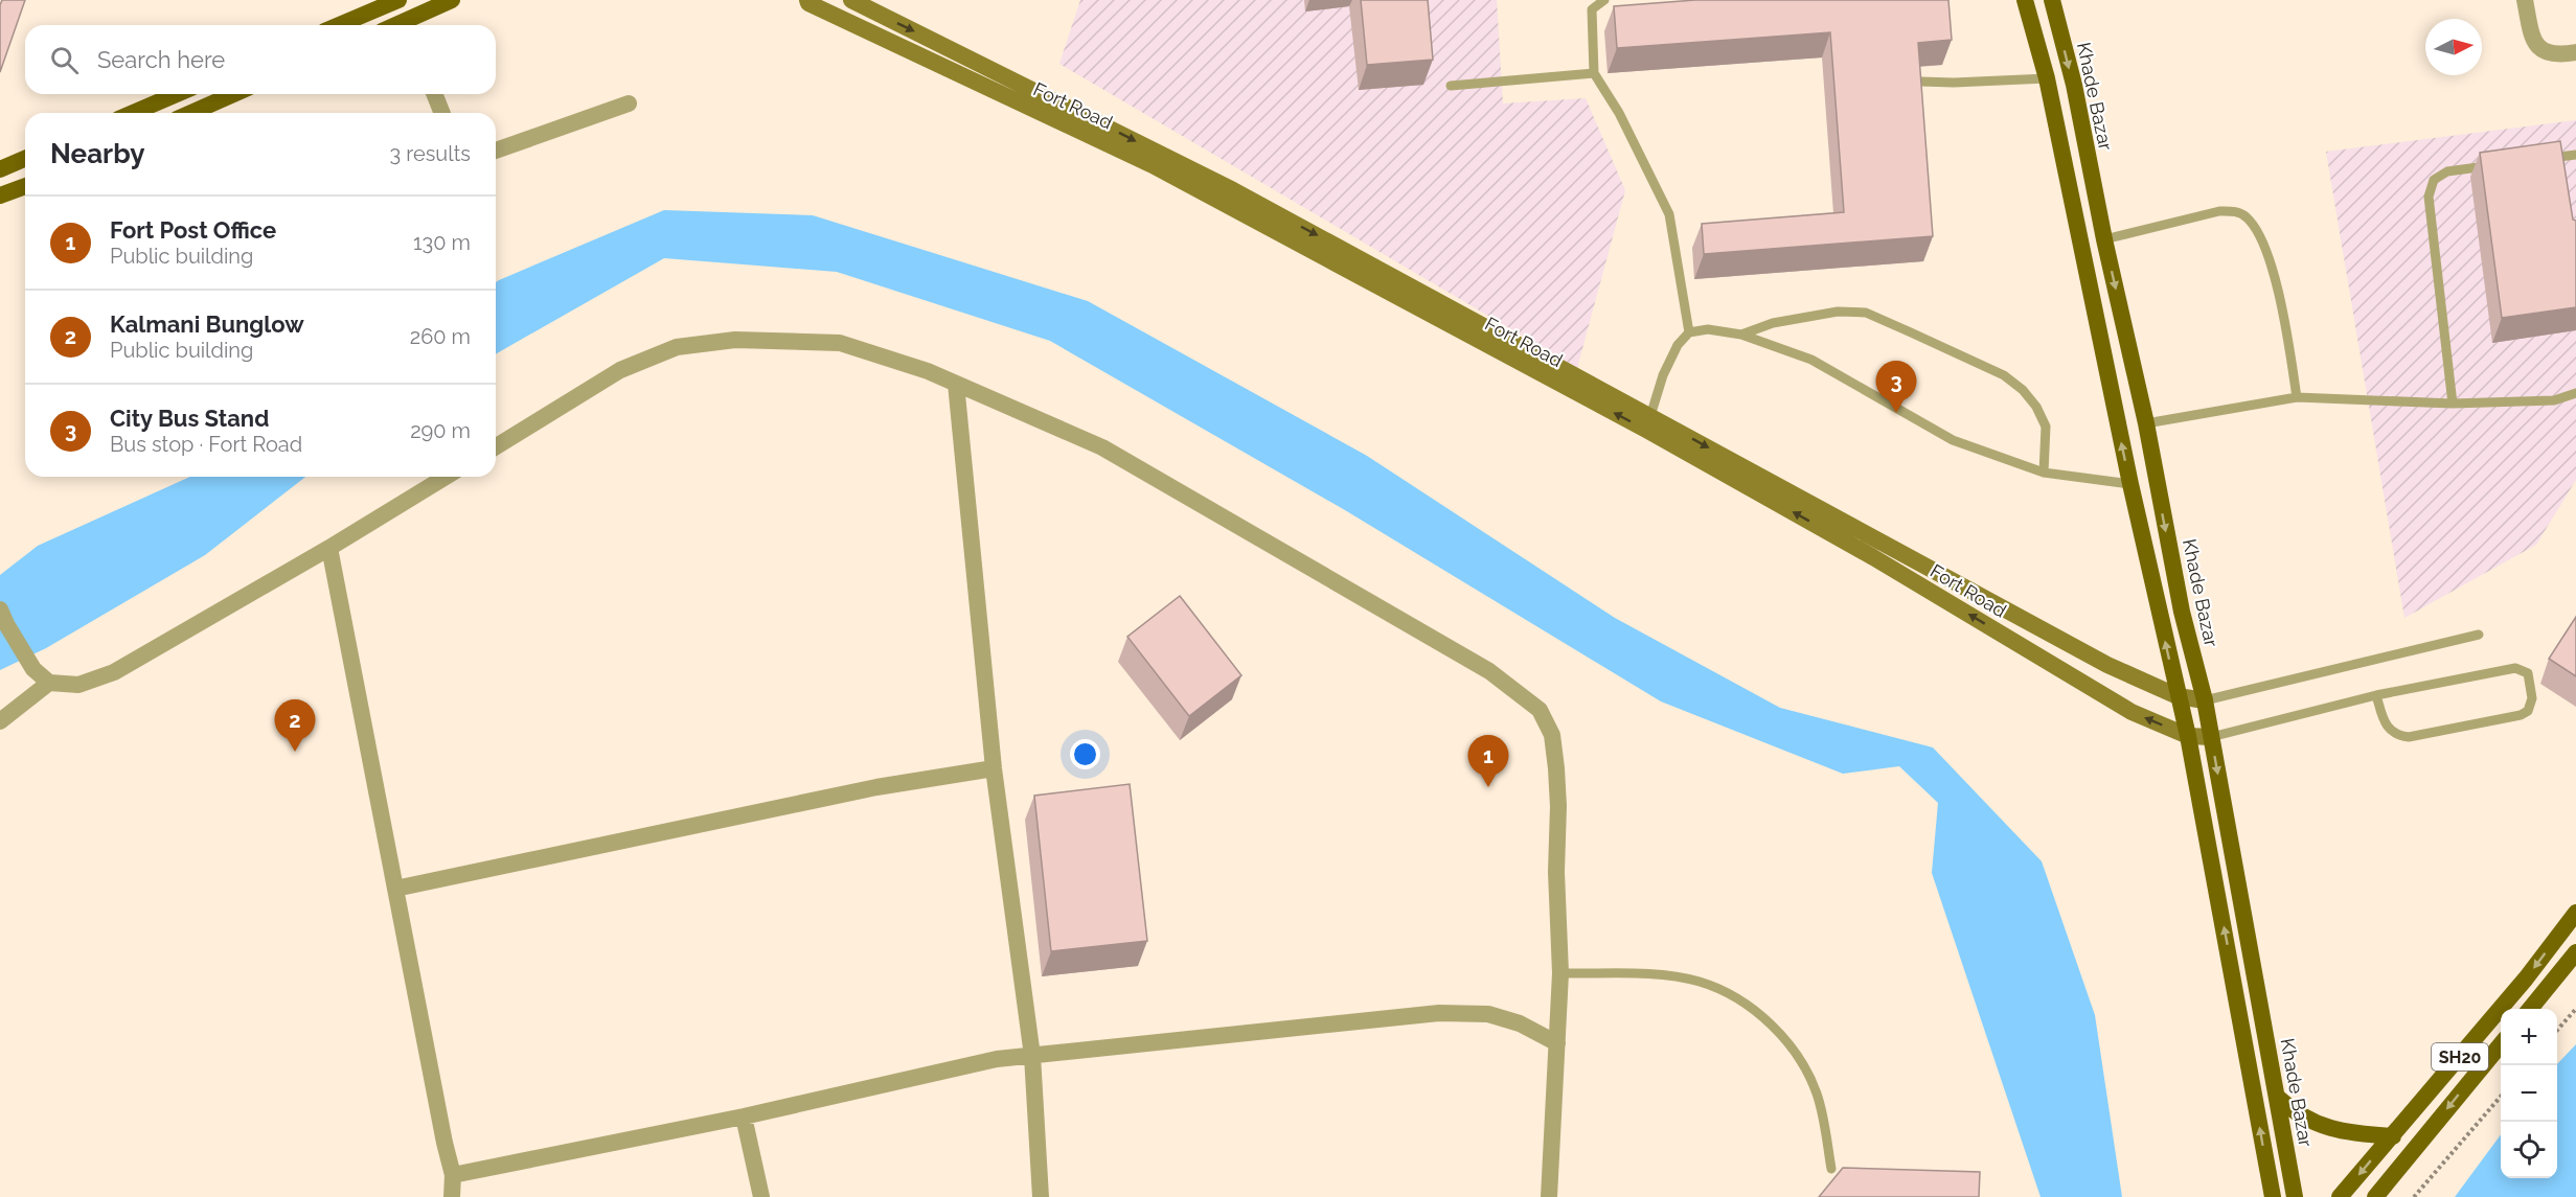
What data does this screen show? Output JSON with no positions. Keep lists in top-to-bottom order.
{
  "streets": {
    "main road": ["Khade Bazar", "Fort Road", "SH20"]
  },
  "crossings": [
    ["Khade Bazar", "Fort Road"]
  ],
  "north": "right",
  "page": {
    "search": "Search here",
    "heading": ["Nearby", "3 results"],
    "list": [
      {
        "mark": "1",
        "name": "Fort Post Office",
        "note": "Public building",
        "value": "130 m"
      },
      {
        "mark": "2",
        "name": "Kalmani Bunglow",
        "note": "Public building",
        "value": "260 m"
      },
      {
        "mark": "3",
        "name": "City Bus Stand",
        "note": "Bus stop · Fort Road",
        "value": "290 m"
      }
    ],
    "pins": ["3", "2", "1"],
    "map_buttons": ["+", "−"]
  }
}
